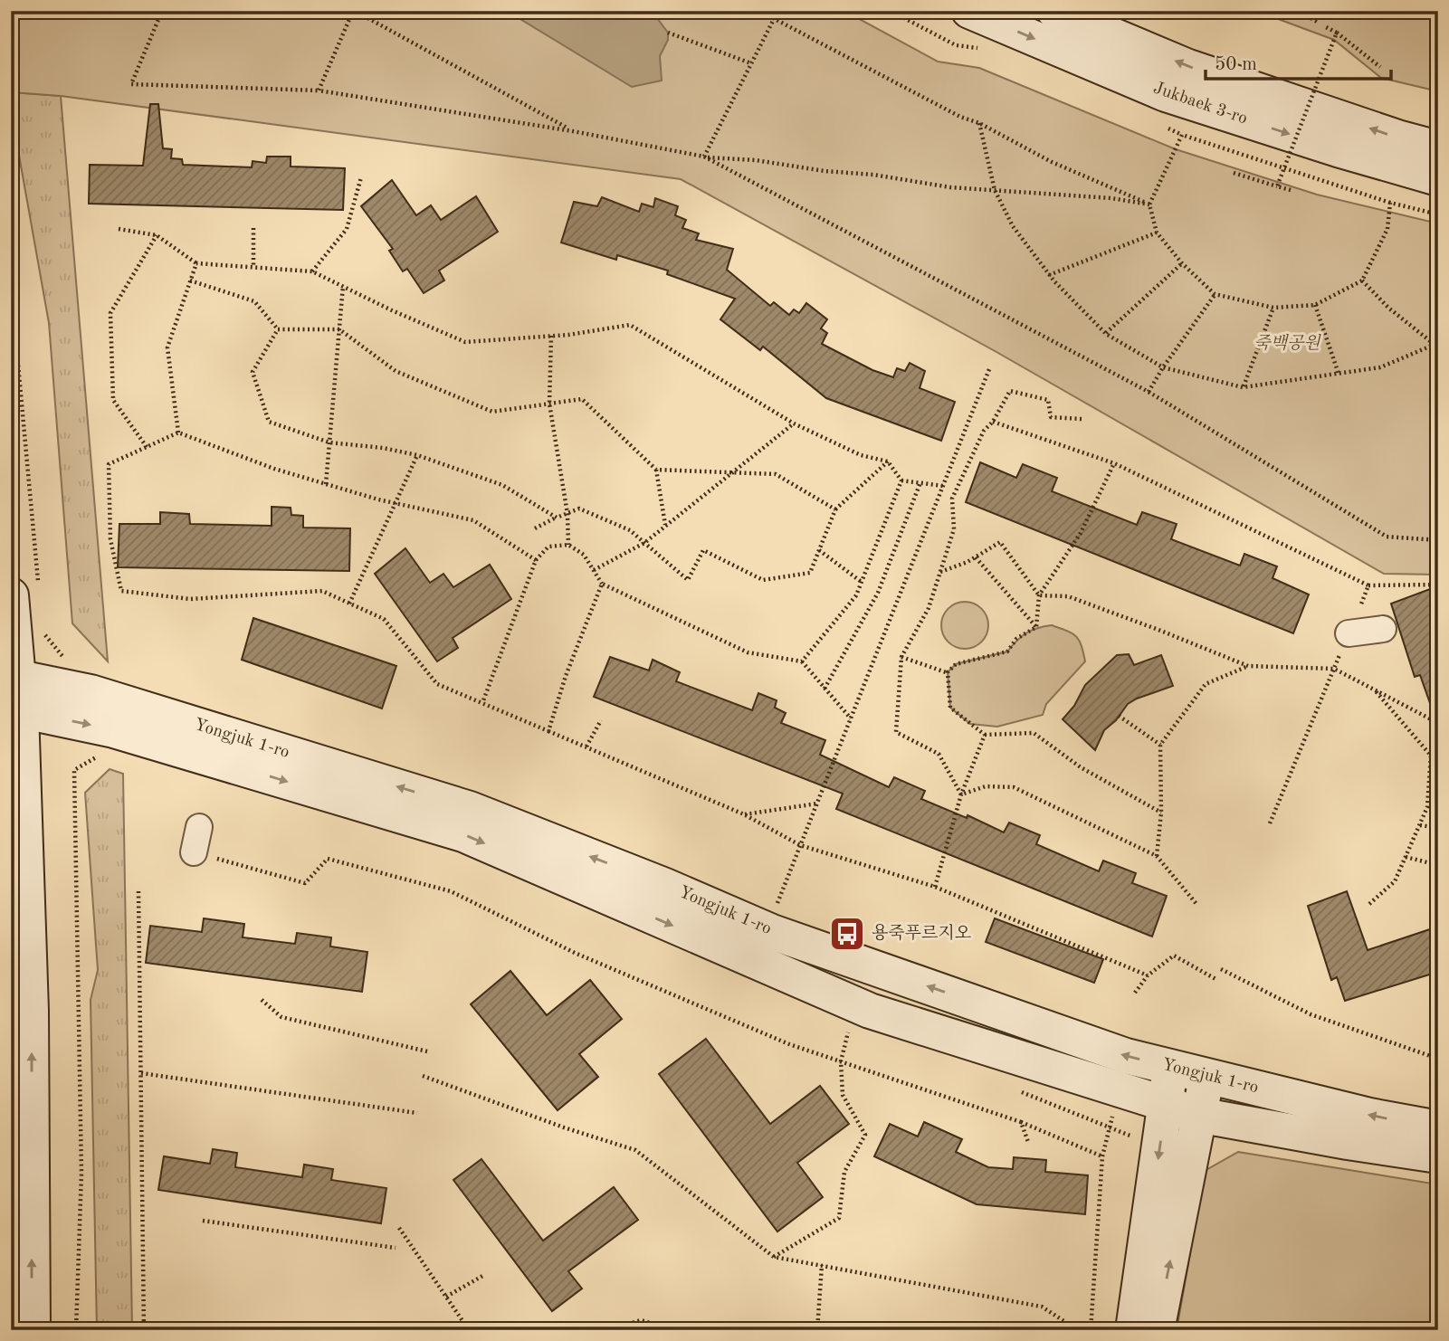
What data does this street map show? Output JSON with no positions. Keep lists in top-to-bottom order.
{
  "streets": {
    "street": ["Jukbaek 3-ro", "Yongjuk 1-ro"]
  },
  "parks": ["죽백공원"],
  "places": {
    "bus stop": ["용죽푸르지오"]
  },
  "scale_bar": "50 m"
}
